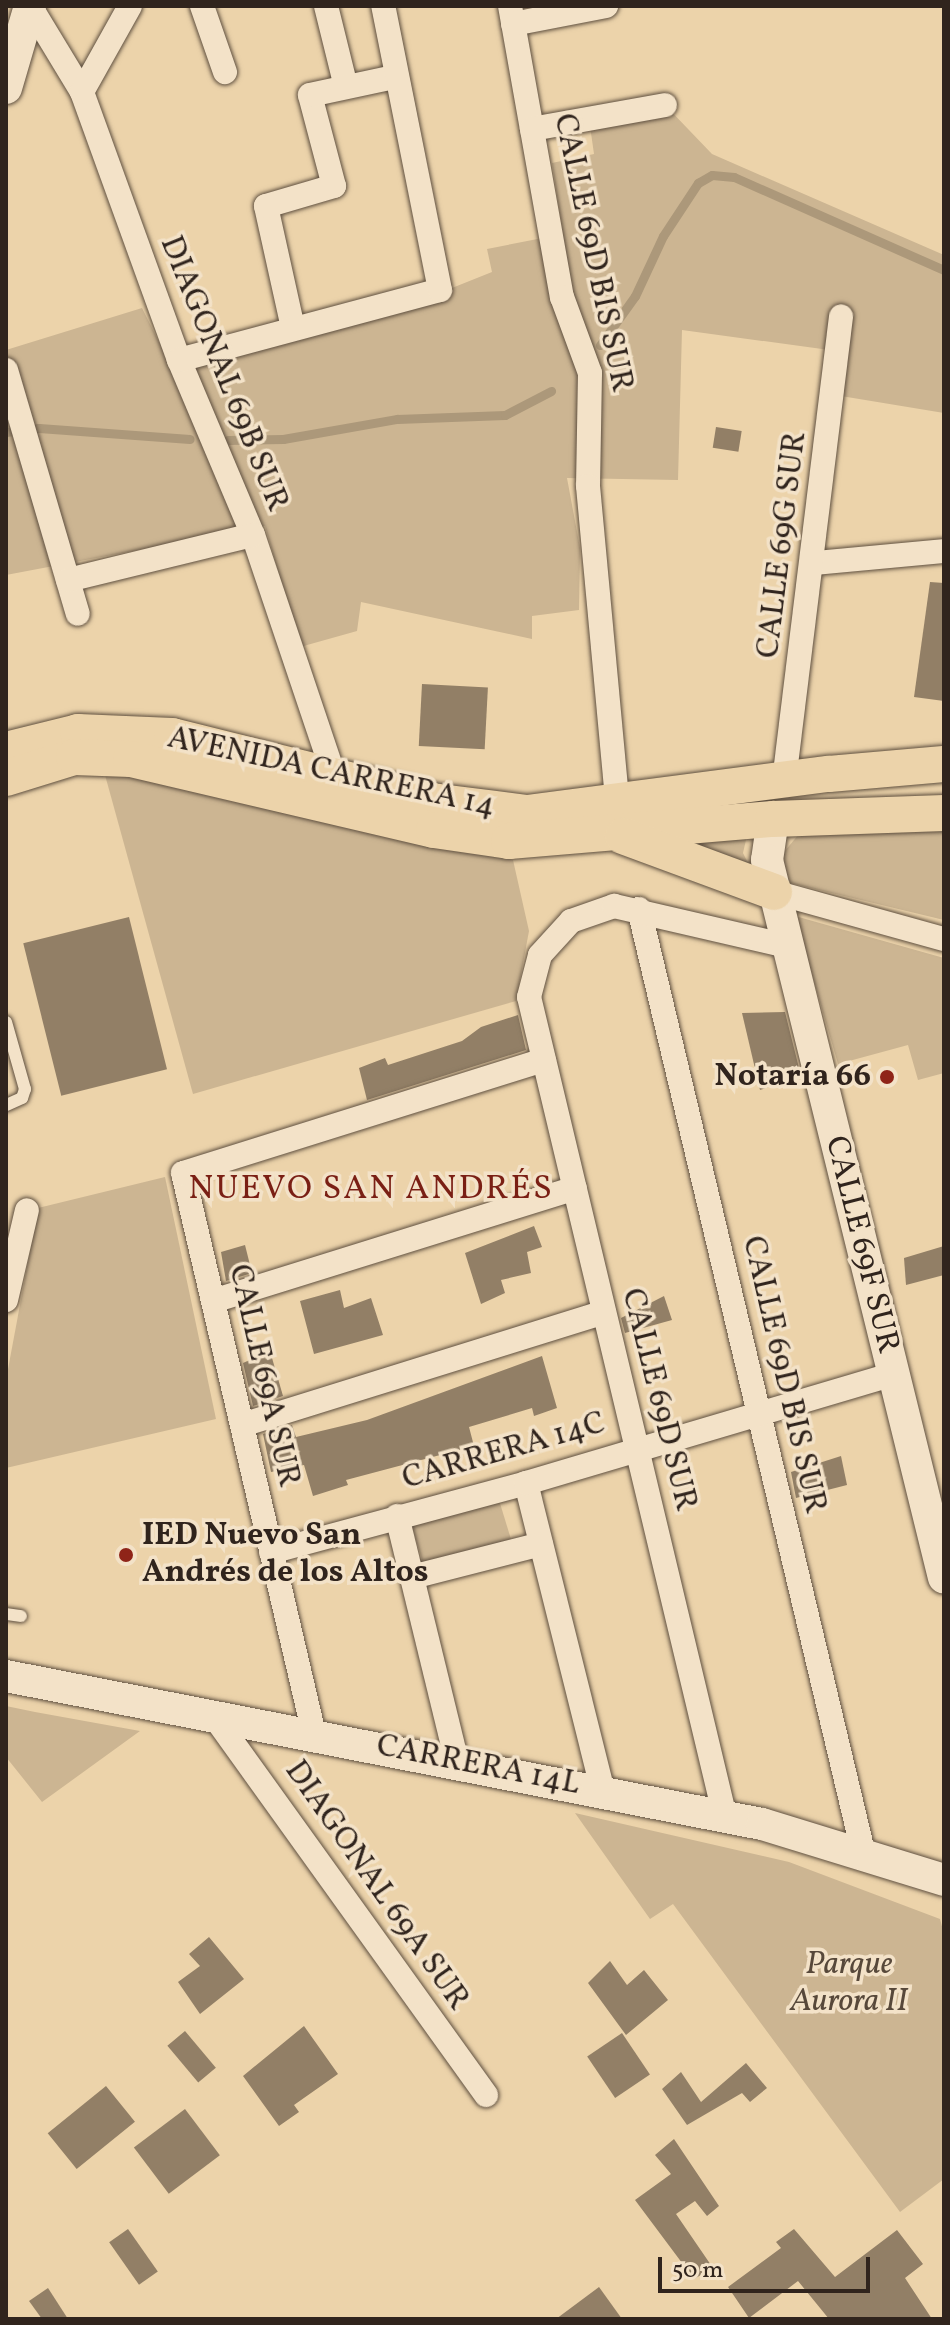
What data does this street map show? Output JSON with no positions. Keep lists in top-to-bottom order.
{
  "streets": {
    "main road": ["AVENIDA CARRERA 14"],
    "street": [
      "CALLE 69D BIS SUR",
      "DIAGONAL 69B SUR",
      "CALLE 69G SUR",
      "CALLE 69F SUR",
      "CALLE 69A SUR",
      "CALLE 69D SUR",
      "CARRERA 14C",
      "CARRERA 14L",
      "DIAGONAL 69A SUR"
    ]
  },
  "crossings": [
    ["CALLE 69D BIS SUR", "AVENIDA CARRERA 14"],
    ["CALLE 69D BIS SUR", "CALLE 69D SUR"],
    ["CALLE 69D BIS SUR", "CARRERA 14C"],
    ["CALLE 69D BIS SUR", "CARRERA 14L"],
    ["DIAGONAL 69B SUR", "AVENIDA CARRERA 14"],
    ["CALLE 69G SUR", "AVENIDA CARRERA 14"],
    ["AVENIDA CARRERA 14", "CALLE 69F SUR"],
    ["CALLE 69F SUR", "CARRERA 14C"],
    ["CALLE 69A SUR", "CALLE 69D SUR"],
    ["CALLE 69A SUR", "CARRERA 14C"],
    ["CALLE 69A SUR", "CARRERA 14L"],
    ["CALLE 69D SUR", "CARRERA 14C"],
    ["CALLE 69D SUR", "CARRERA 14L"],
    ["CARRERA 14L", "DIAGONAL 69A SUR"]
  ],
  "districts": ["NUEVO SAN ANDRÉS"],
  "parks": ["Parque Aurora II"],
  "places": ["Notaría 66", "IED Nuevo San Andrés de los Altos"],
  "scale_bar": "50 m"
}
